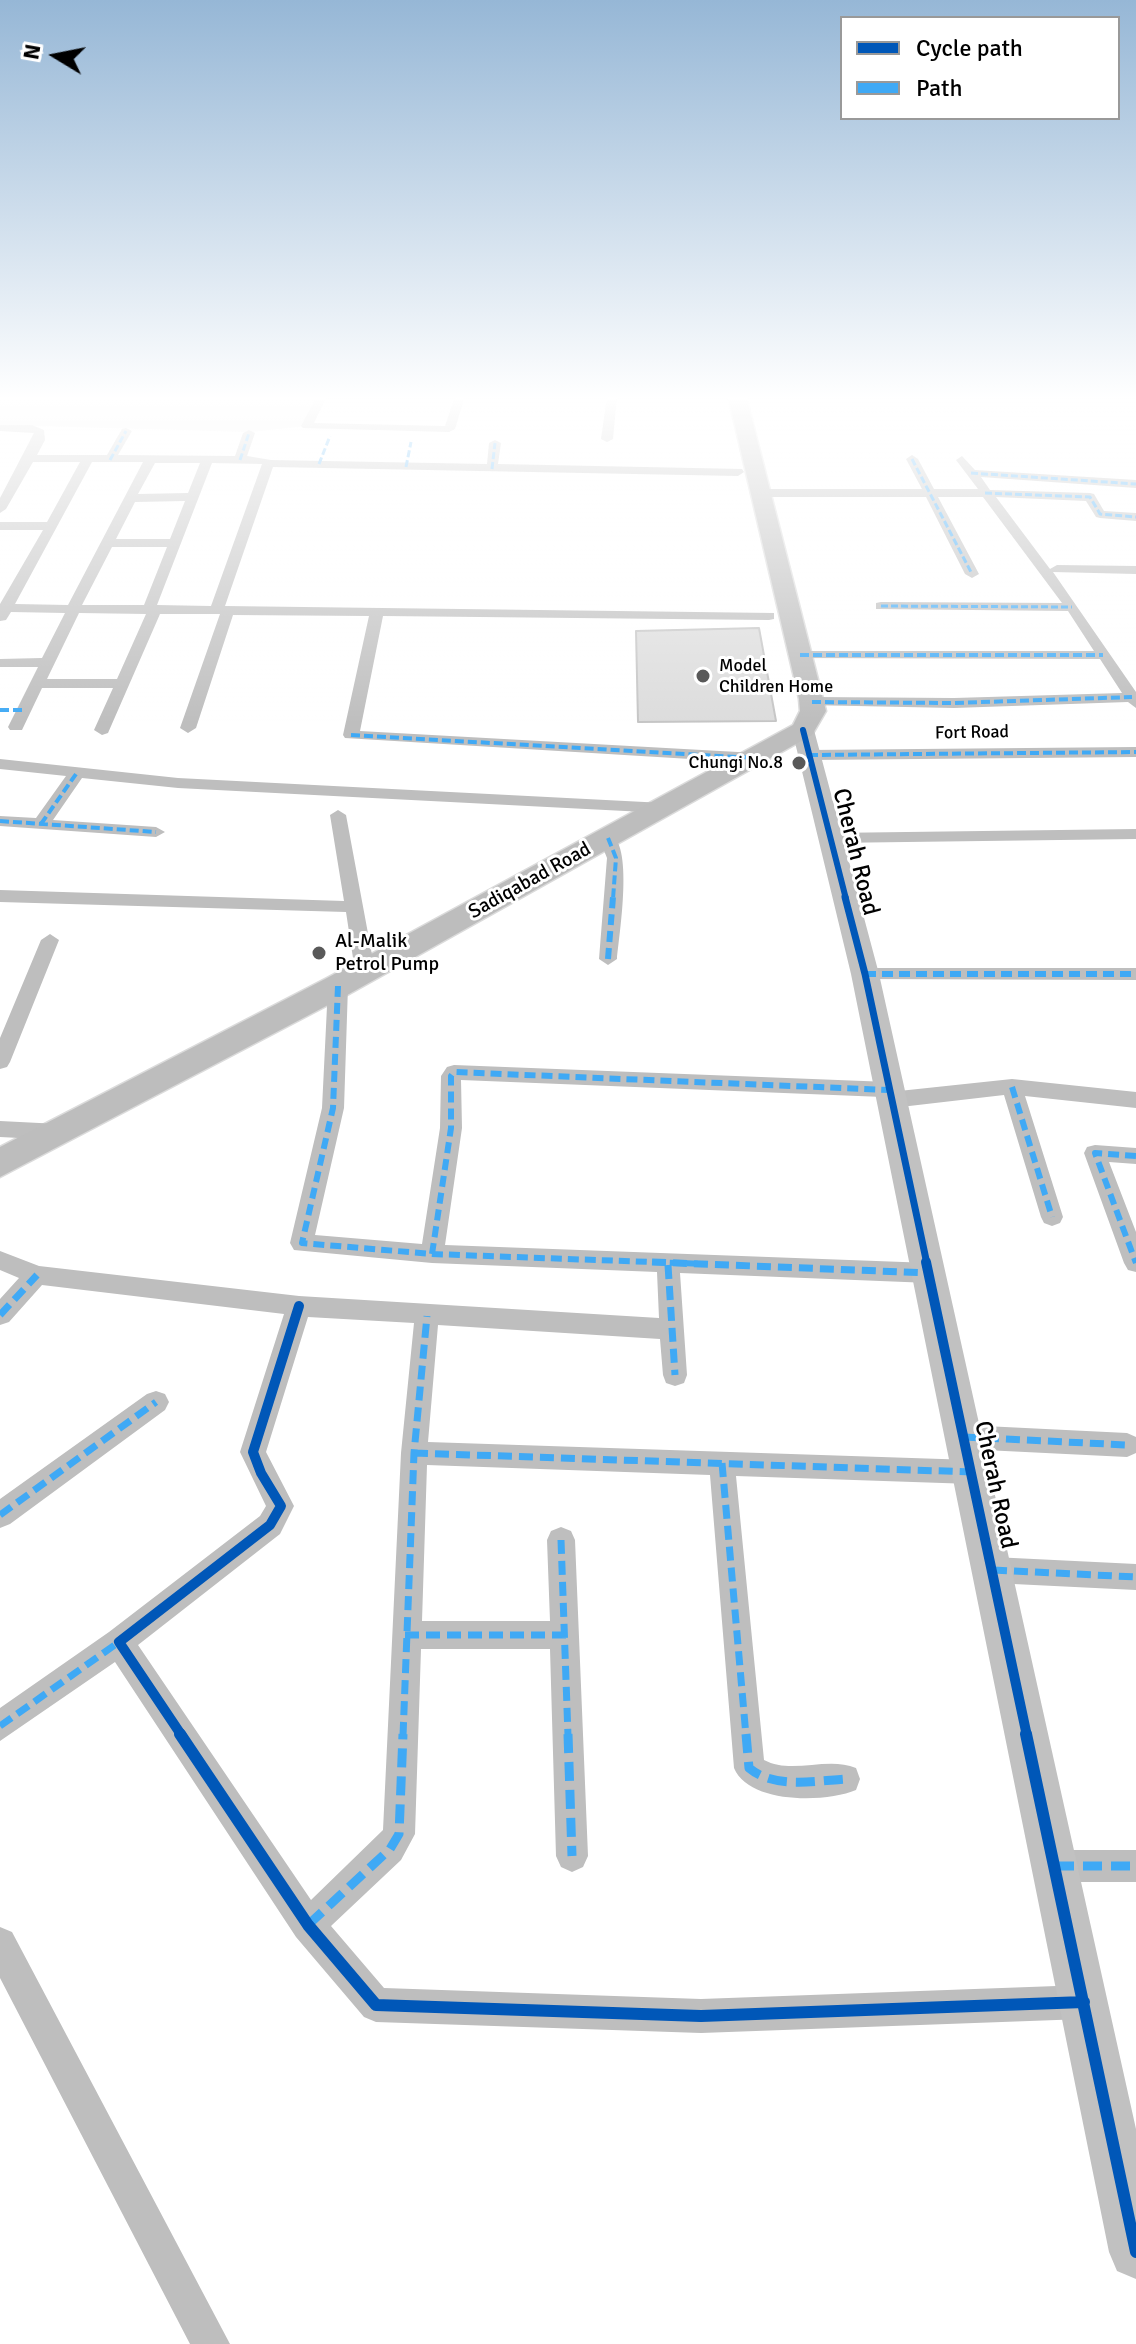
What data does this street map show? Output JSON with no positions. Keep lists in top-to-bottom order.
{
  "streets": {
    "main road": ["Sadiqabad Road"],
    "street": ["Fort Road", "Cherah Road"]
  },
  "crossings": [
    ["Fort Road", "Cherah Road"],
    ["Fort Road", "Sadiqabad Road"],
    ["Cherah Road", "Sadiqabad Road"]
  ],
  "places": ["Model Children Home", "Chungi No.8", "Al-Malik Petrol Pump"],
  "legend": ["Cycle path", "Path"],
  "north": "left"
}
